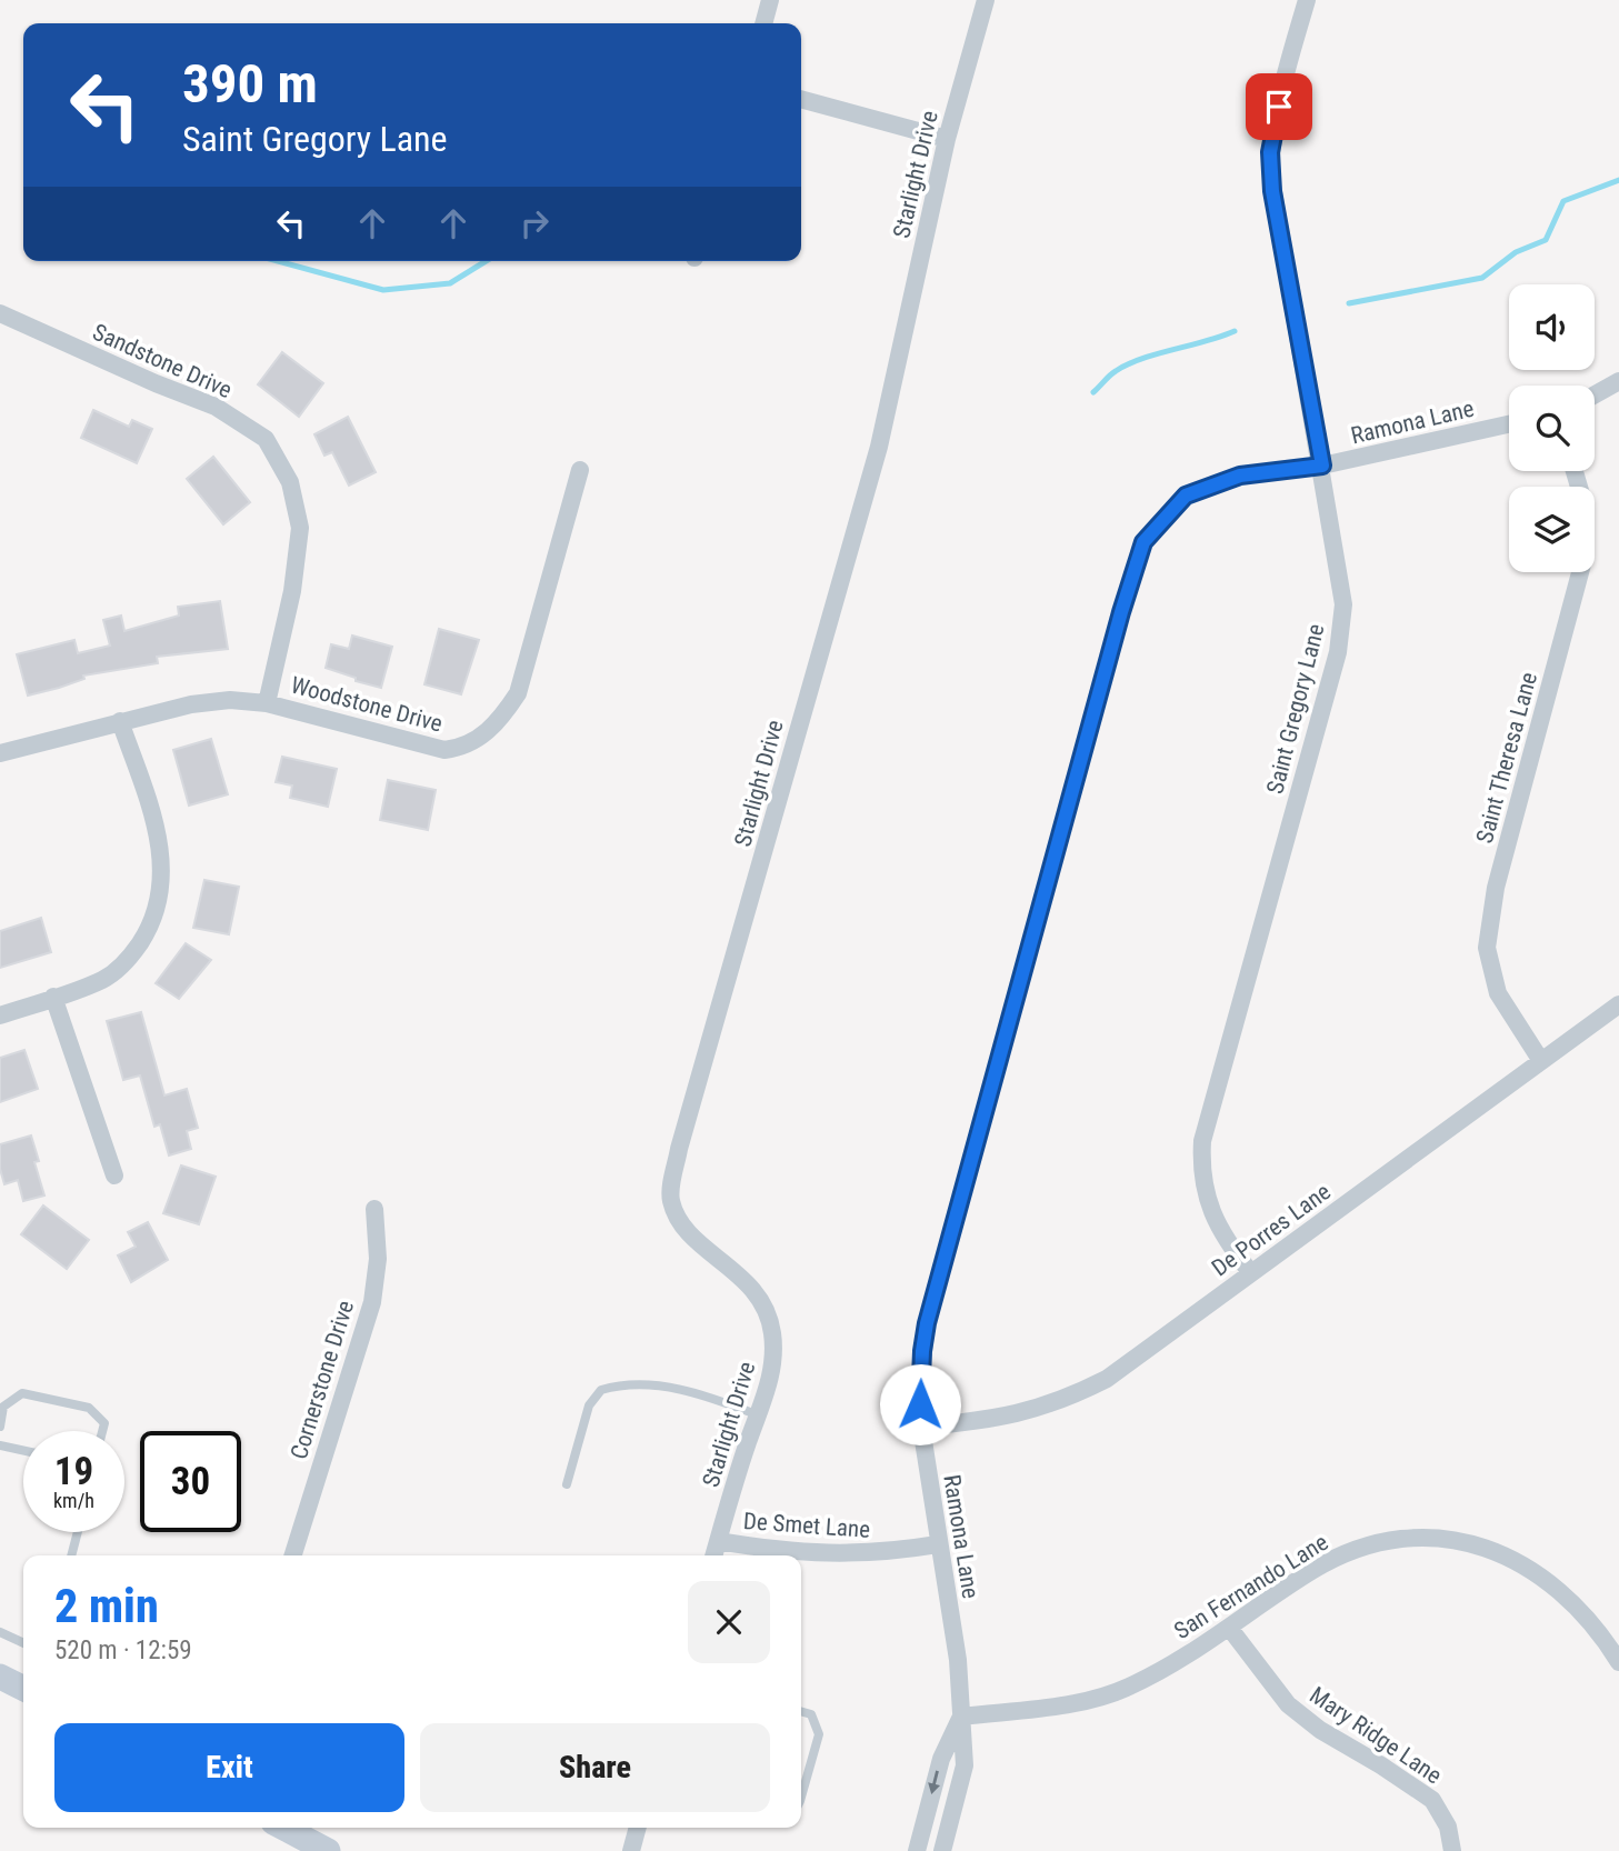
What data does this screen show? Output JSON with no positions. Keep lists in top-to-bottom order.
{
  "streets": {
    "street": [
      "Starlight Drive",
      "Sandstone Drive",
      "Ramona Lane",
      "Woodstone Drive",
      "Saint Gregory Lane",
      "Saint Theresa Lane",
      "De Porres Lane",
      "Cornerstone Drive",
      "De Smet Lane",
      "San Fernando Lane",
      "Mary Ridge Lane"
    ]
  },
  "crossings": [
    ["Starlight Drive", "De Smet Lane"],
    ["Sandstone Drive", "Woodstone Drive"],
    ["Ramona Lane", "Saint Gregory Lane"],
    ["Ramona Lane", "De Porres Lane"],
    ["Ramona Lane", "De Smet Lane"],
    ["Ramona Lane", "San Fernando Lane"],
    ["Saint Gregory Lane", "De Porres Lane"],
    ["Saint Theresa Lane", "De Porres Lane"],
    ["San Fernando Lane", "Mary Ridge Lane"]
  ],
  "page": {
    "turn": ["390 m", "Saint Gregory Lane"],
    "speed": "19 km/h",
    "limit": "30",
    "heading": ["2 min", "520 m · 12:59"],
    "buttons": ["Exit", "Share"]
  }
}
